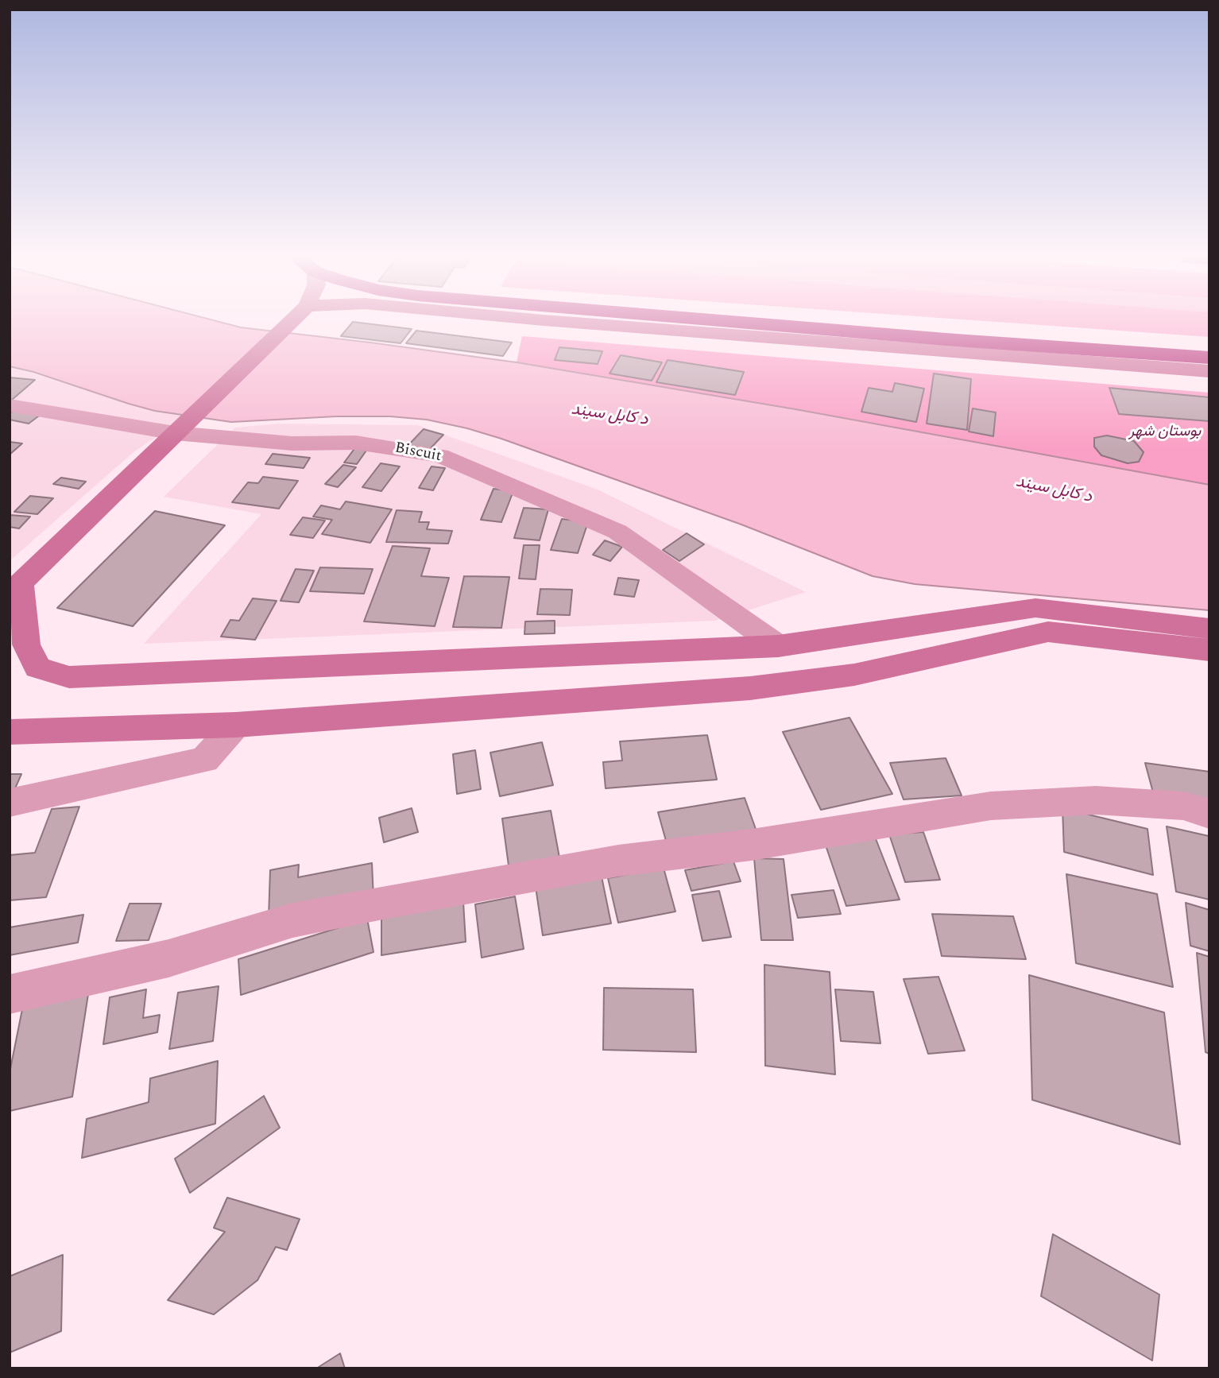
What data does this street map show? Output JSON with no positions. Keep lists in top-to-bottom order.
{
  "streets": {
    "street": ["Biscuit"]
  },
  "water": ["د کابل سيند"],
  "parks": ["بوستان شهر"]
}
